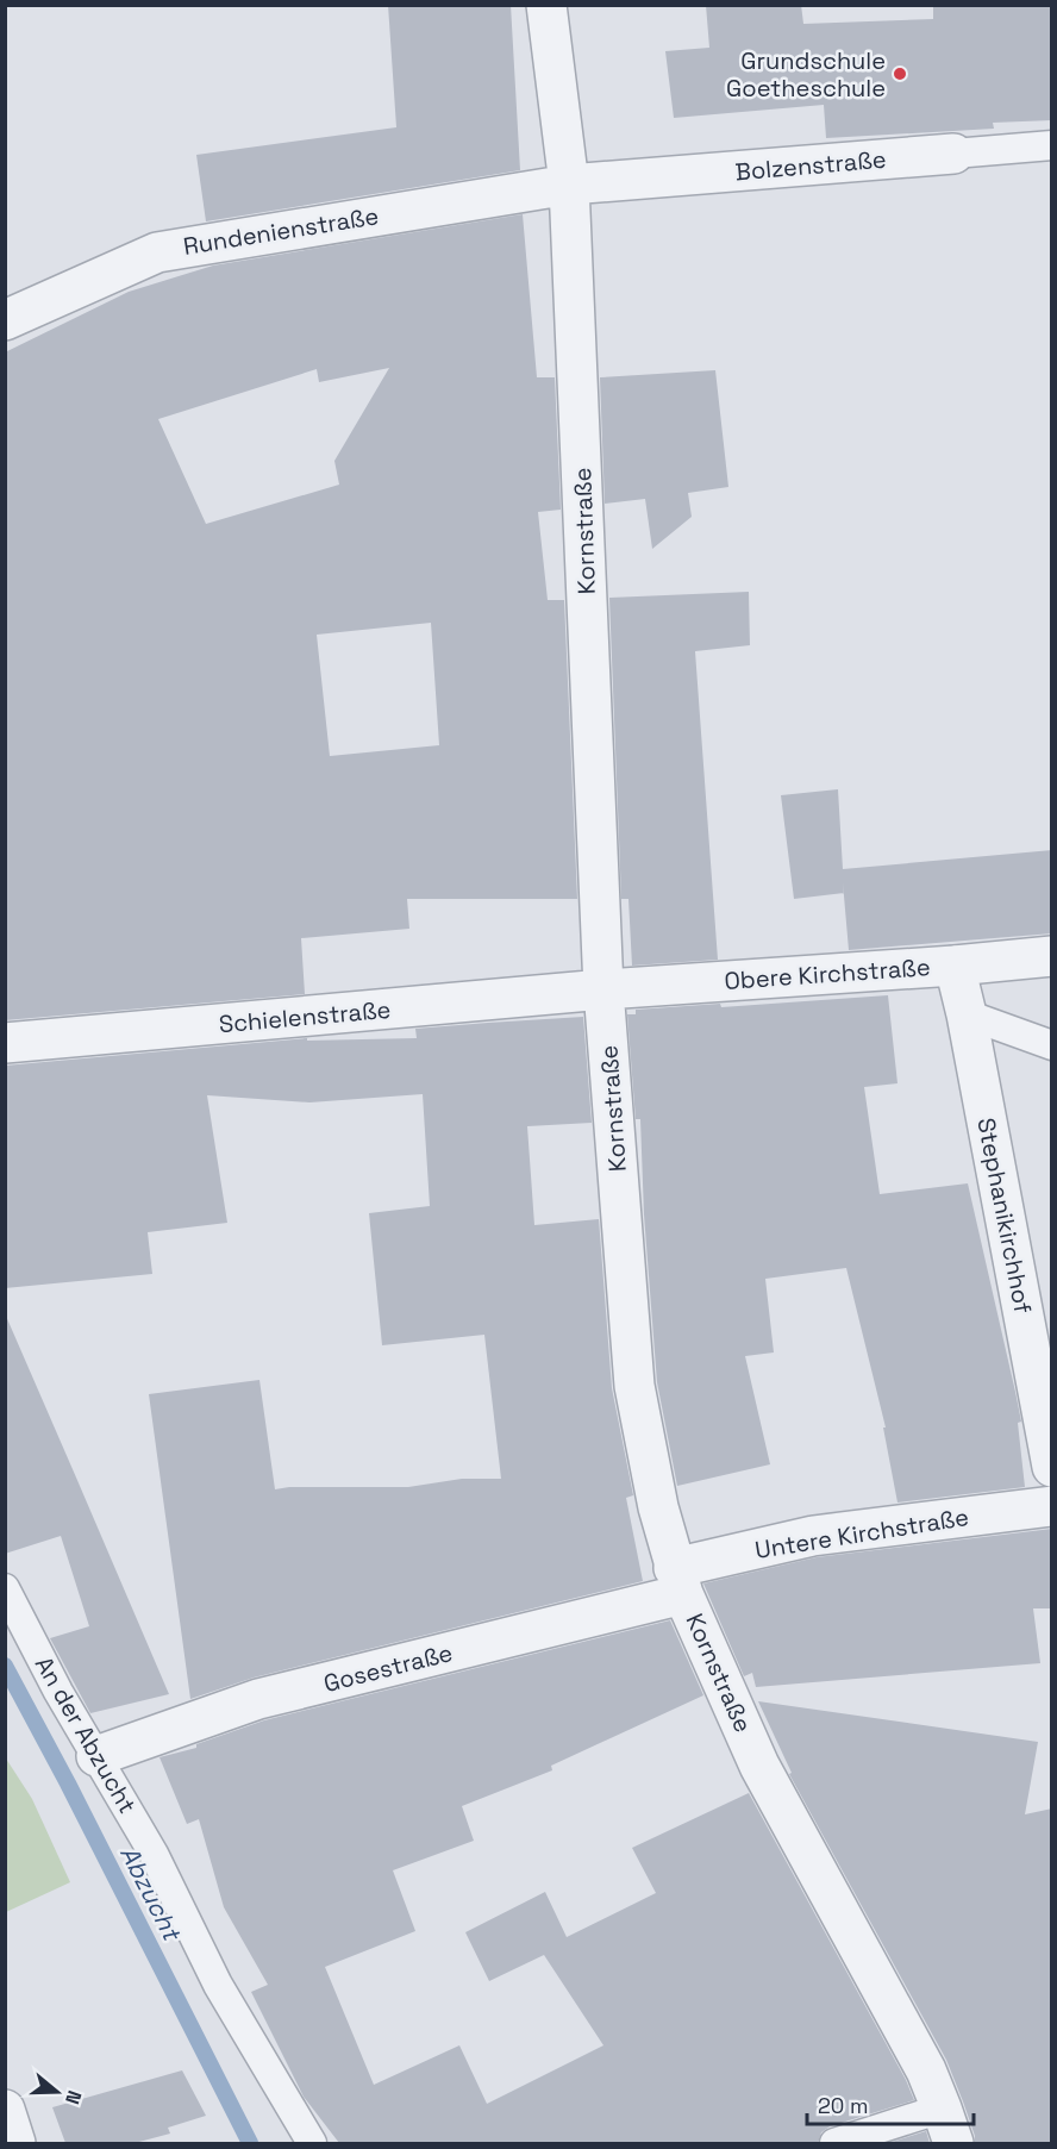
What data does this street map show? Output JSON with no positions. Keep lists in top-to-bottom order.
{
  "streets": {
    "street": [
      "Bolzenstraße",
      "Rundenienstraße",
      "Kornstraße",
      "Obere Kirchstraße",
      "Schielenstraße",
      "Stephanikirchhof",
      "Untere Kirchstraße",
      "Gosestraße"
    ],
    "lane": ["An der Abzucht"]
  },
  "crossings": [
    ["Bolzenstraße", "Rundenienstraße"],
    ["Bolzenstraße", "Kornstraße"],
    ["Rundenienstraße", "Kornstraße"],
    ["Kornstraße", "Obere Kirchstraße"],
    ["Kornstraße", "Schielenstraße"],
    ["Kornstraße", "Untere Kirchstraße"],
    ["Kornstraße", "Gosestraße"],
    ["Obere Kirchstraße", "Schielenstraße"],
    ["Obere Kirchstraße", "Stephanikirchhof"],
    ["Untere Kirchstraße", "Gosestraße"],
    ["Gosestraße", "An der Abzucht"]
  ],
  "water": ["Abzucht"],
  "places": ["Grundschule Goetheschule"],
  "scale_bar": "20 m",
  "north": "right"
}
